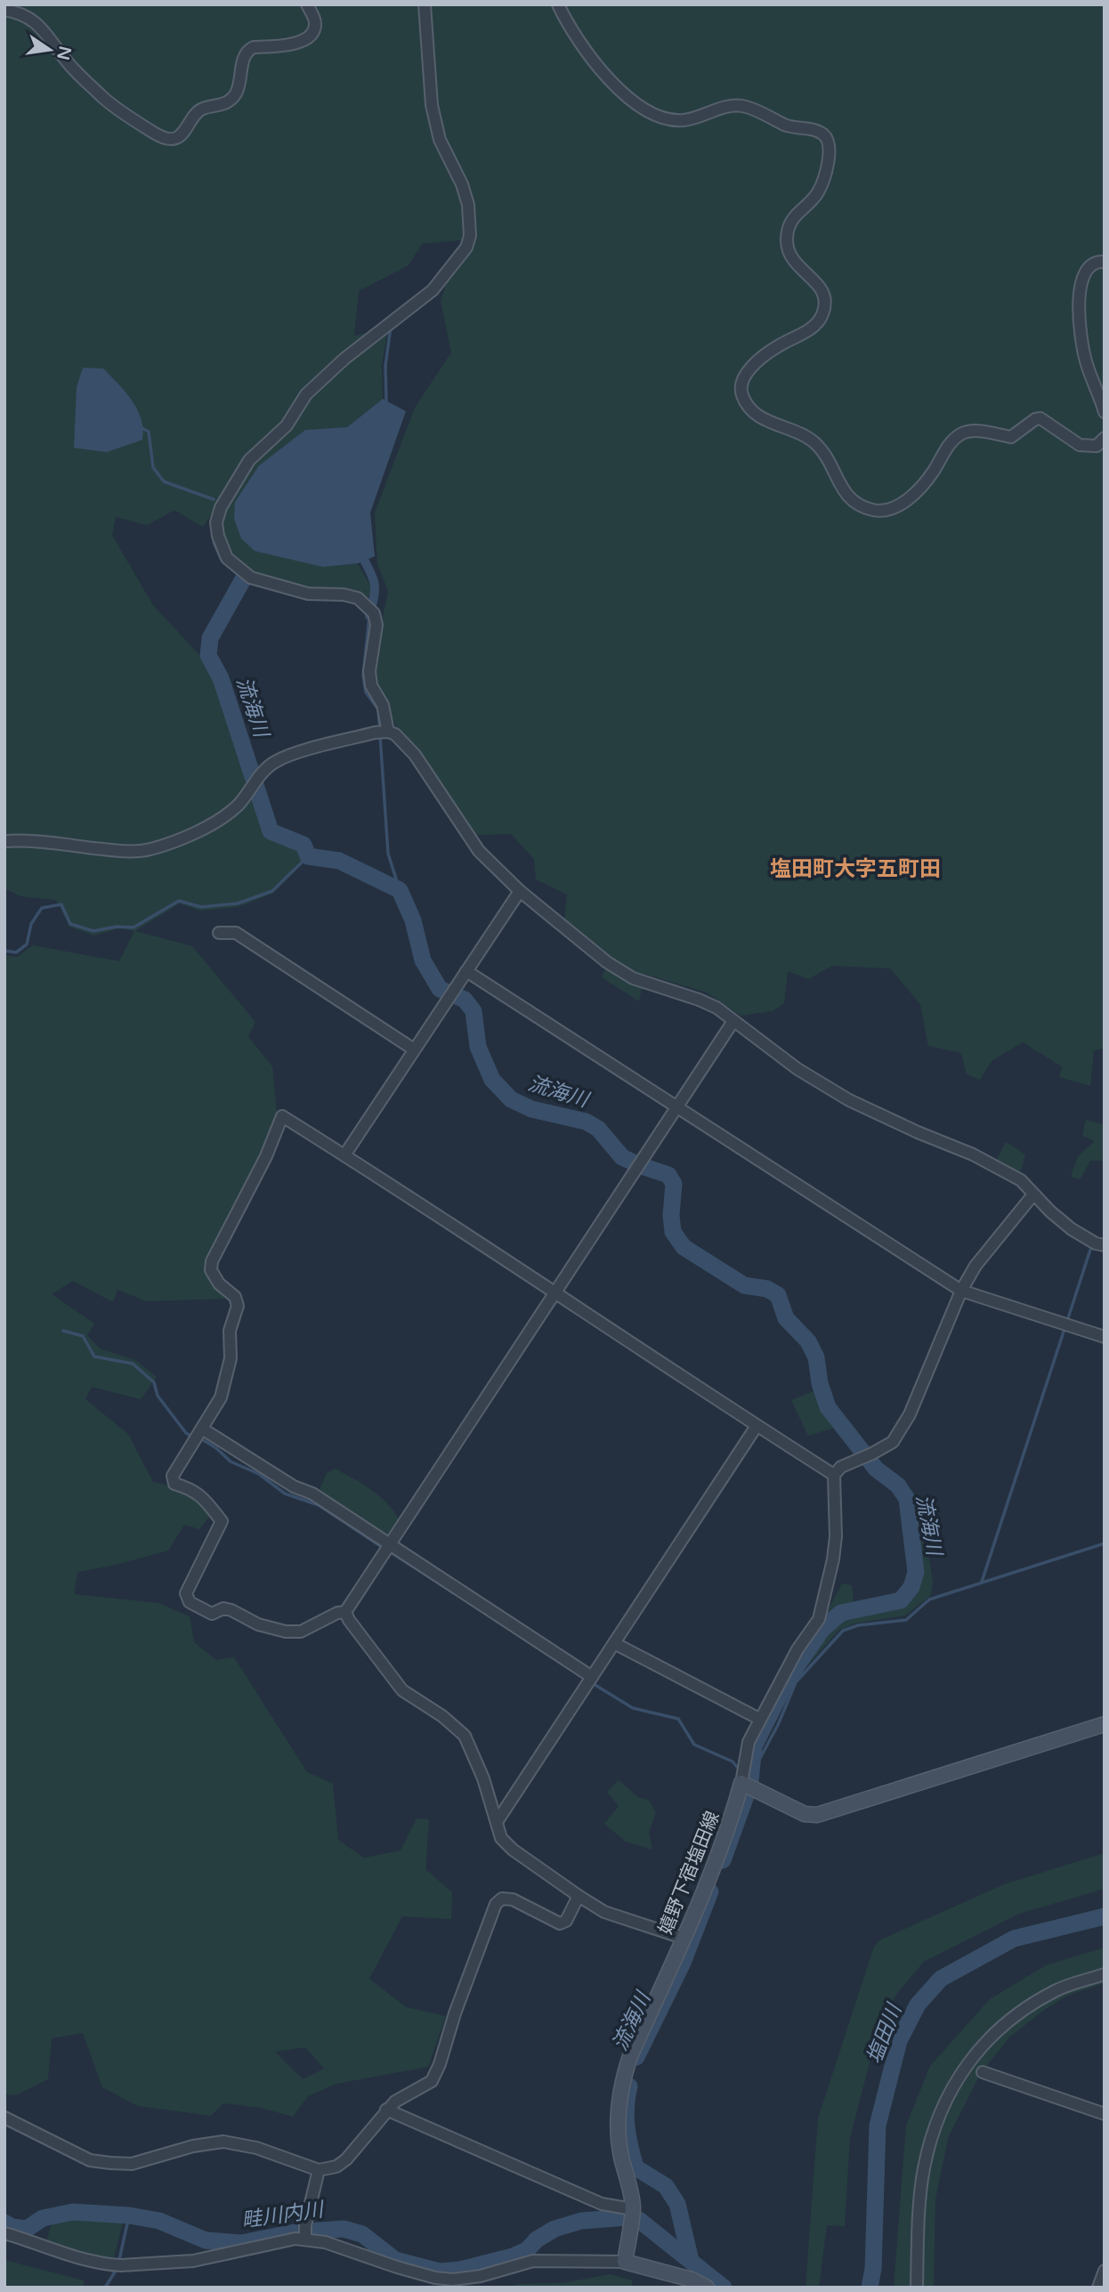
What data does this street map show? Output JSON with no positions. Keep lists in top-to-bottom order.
{
  "streets": {
    "main road": ["嬉野下宿塩田線"]
  },
  "districts": ["塩田町大字五町田"],
  "water": ["流海川", "塩田川", "畦川内川"],
  "north": "right"
}
